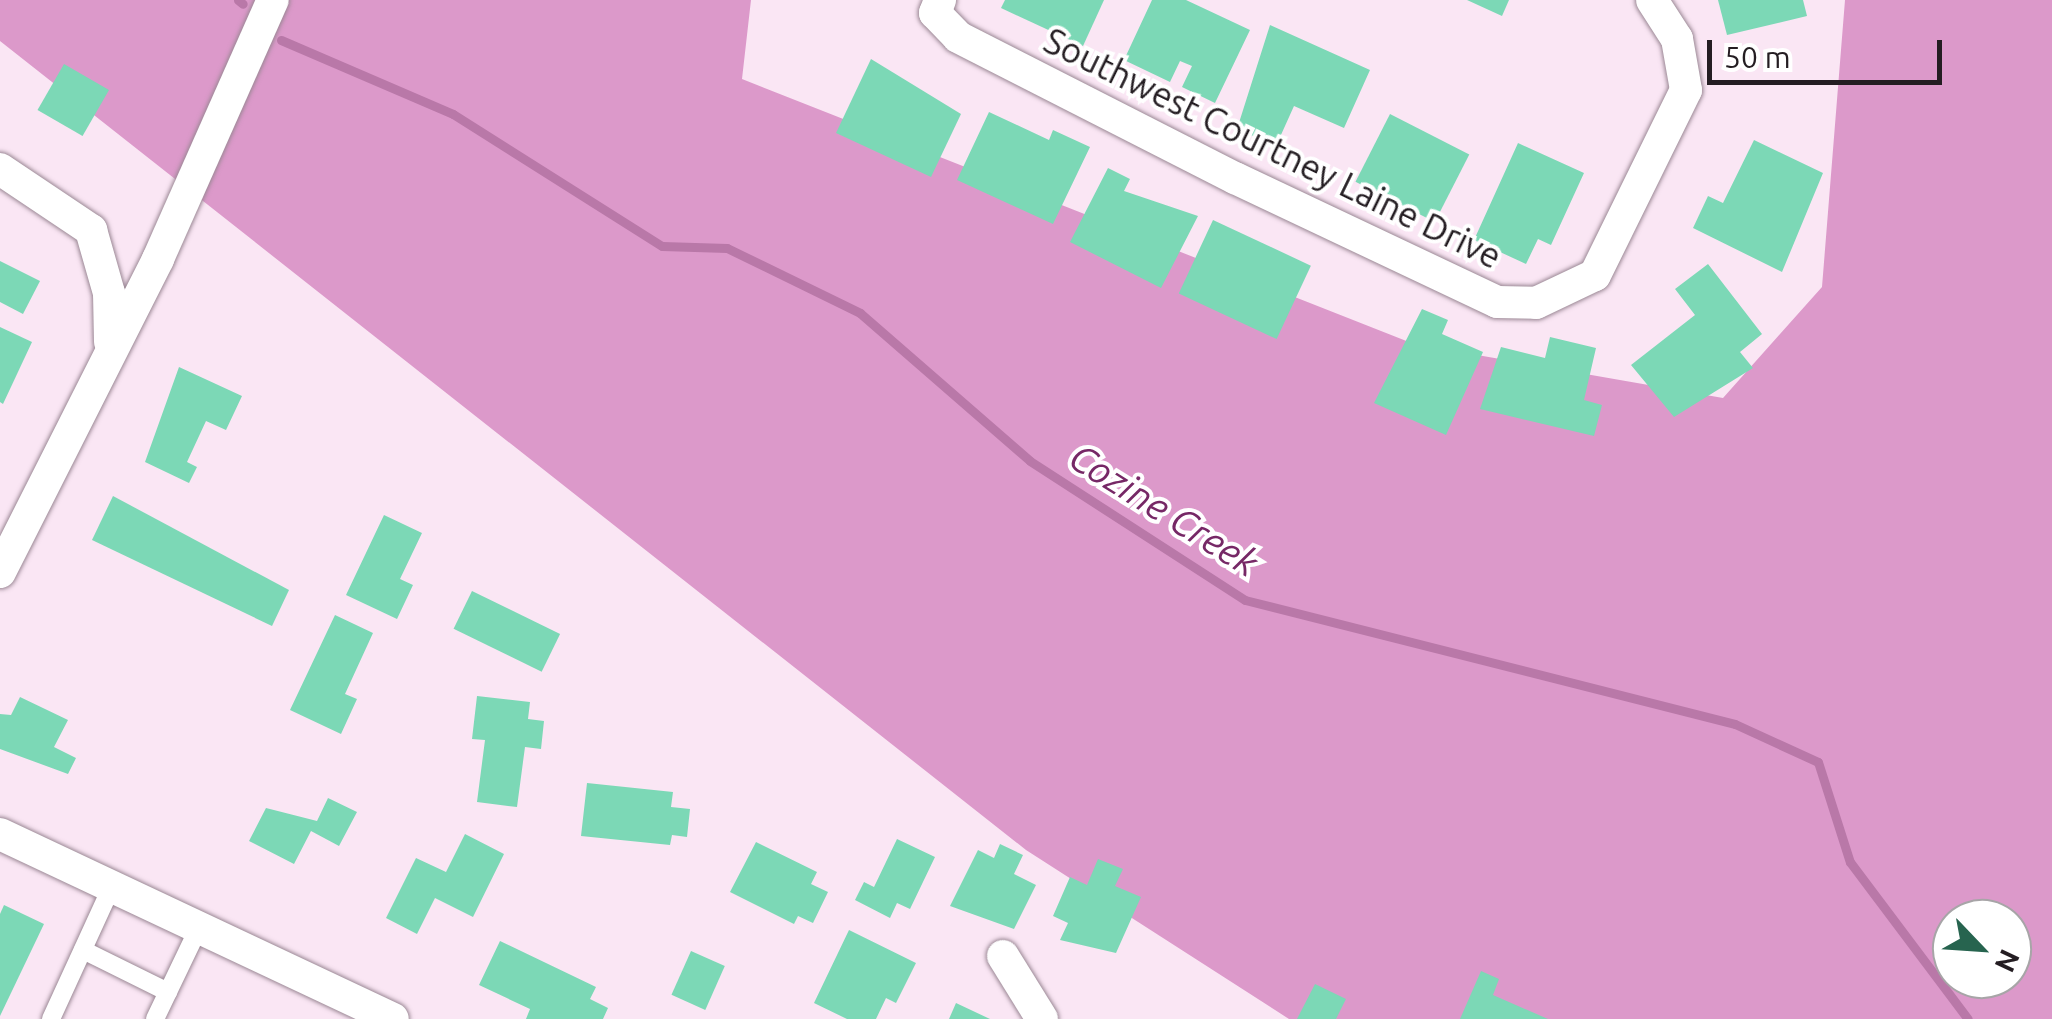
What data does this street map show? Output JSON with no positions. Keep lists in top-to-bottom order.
{
  "streets": {
    "street": ["Southwest Courtney Laine Drive"]
  },
  "water": ["Cozine Creek"],
  "scale_bar": "50 m",
  "north": "bottom right"
}
